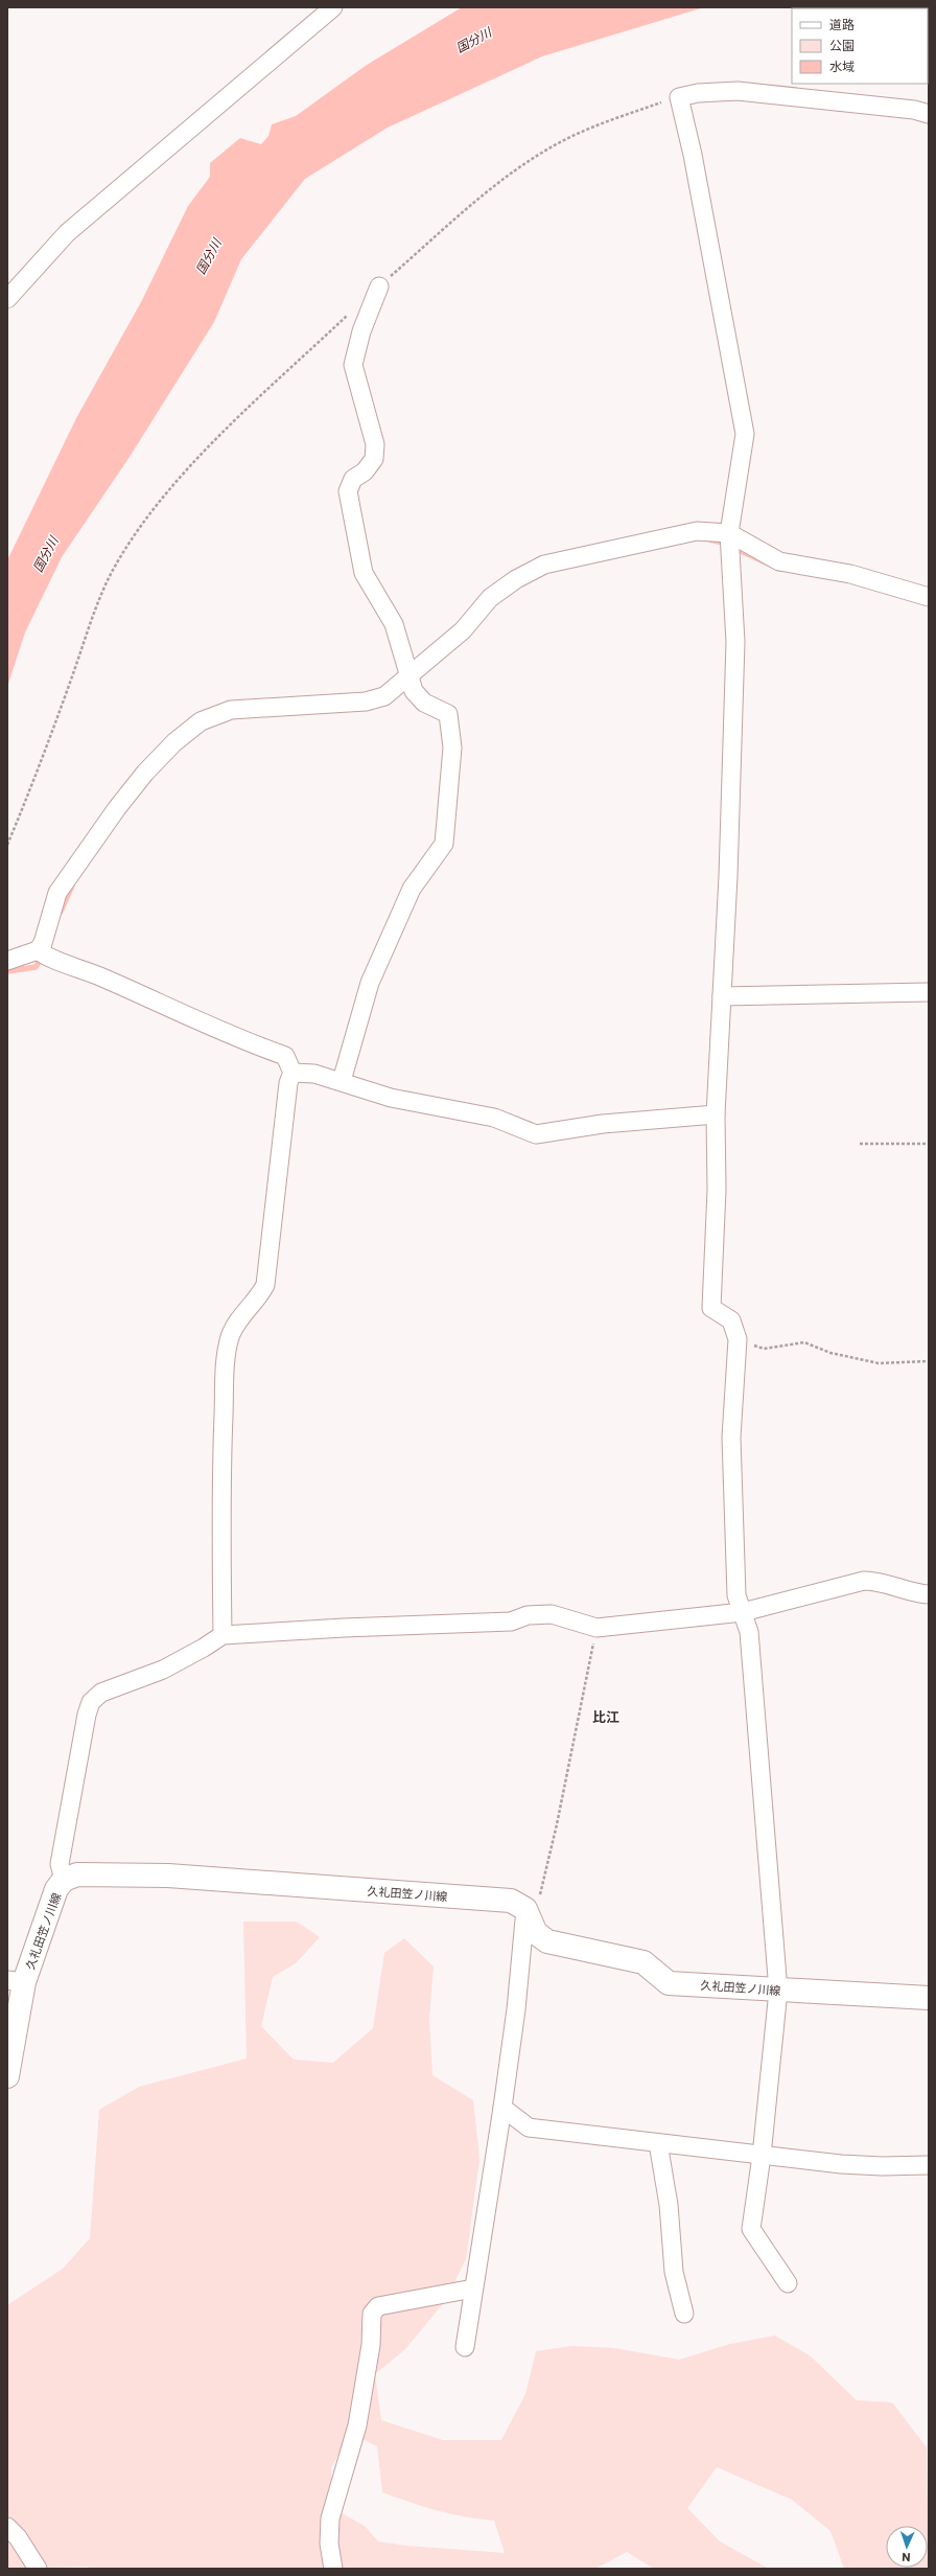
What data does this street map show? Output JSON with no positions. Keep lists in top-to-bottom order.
{
  "streets": {
    "main road": ["久礼田笠ノ川線"]
  },
  "districts": ["比江"],
  "water": ["国分川"],
  "legend": ["道路", "公園", "水域"],
  "north": "bottom"
}
